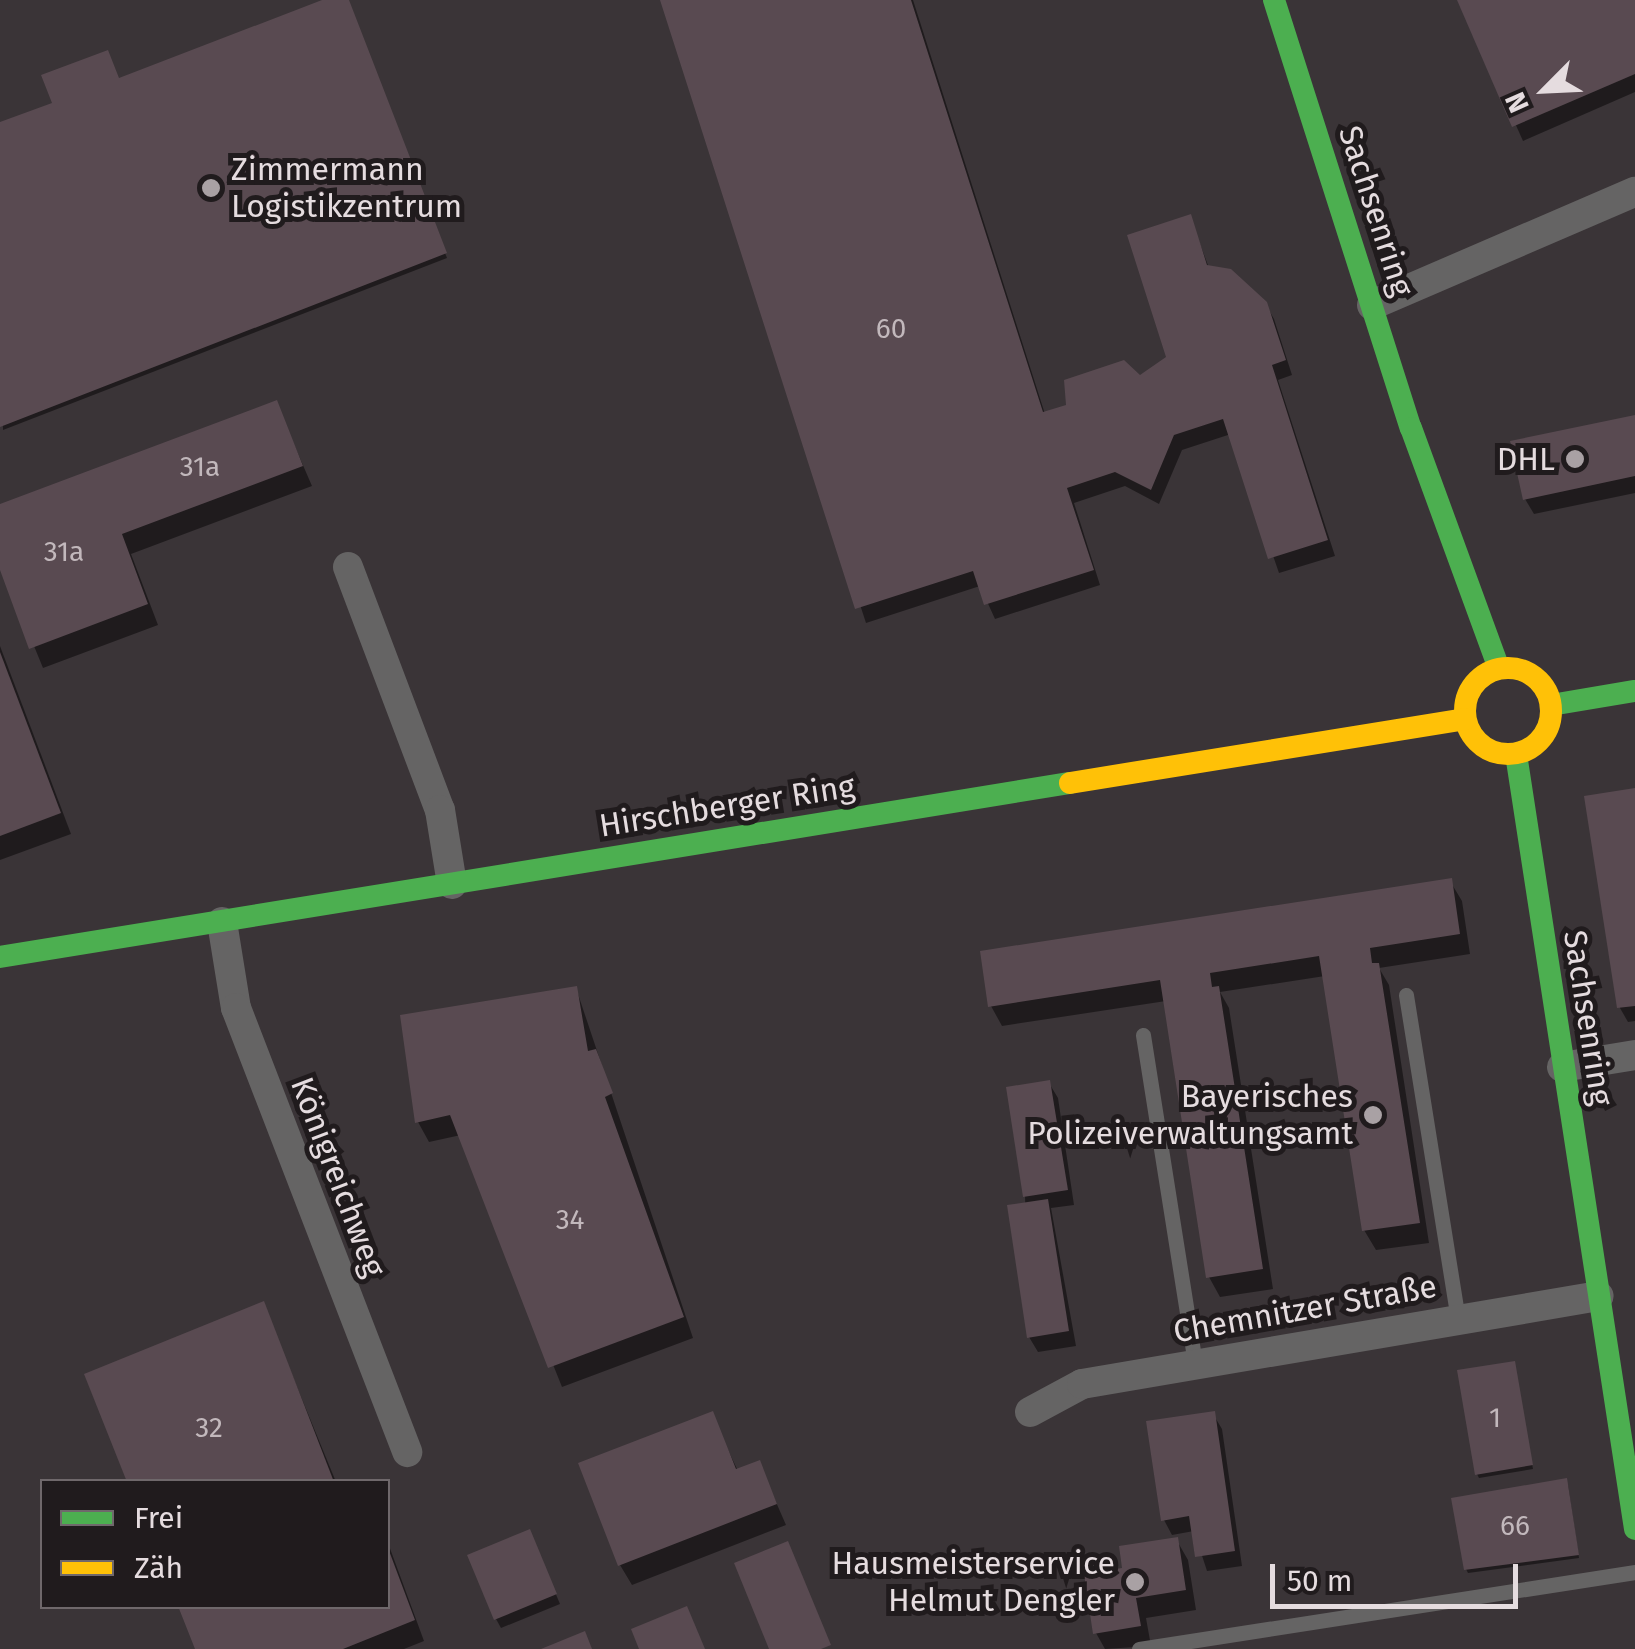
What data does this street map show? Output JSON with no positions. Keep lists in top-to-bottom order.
{
  "streets": {
    "street": [
      "Sachsenring",
      "Hirschberger Ring",
      "Königreichweg",
      "Chemnitzer Straße"
    ]
  },
  "crossings": [
    ["Sachsenring", "Hirschberger Ring"],
    ["Sachsenring", "Chemnitzer Straße"],
    ["Hirschberger Ring", "Königreichweg"]
  ],
  "places": [
    "Zimmermann Logistikzentrum",
    "DHL",
    "Bayerisches Polizeiverwaltungsamt",
    "Hausmeisterservice Helmut Dengler"
  ],
  "house_numbers": [
    "60",
    "31a",
    "31a",
    "34",
    "1",
    "32",
    "66"
  ],
  "legend": ["Frei", "Zäh"],
  "scale_bar": "50 m",
  "north": "bottom left"
}
